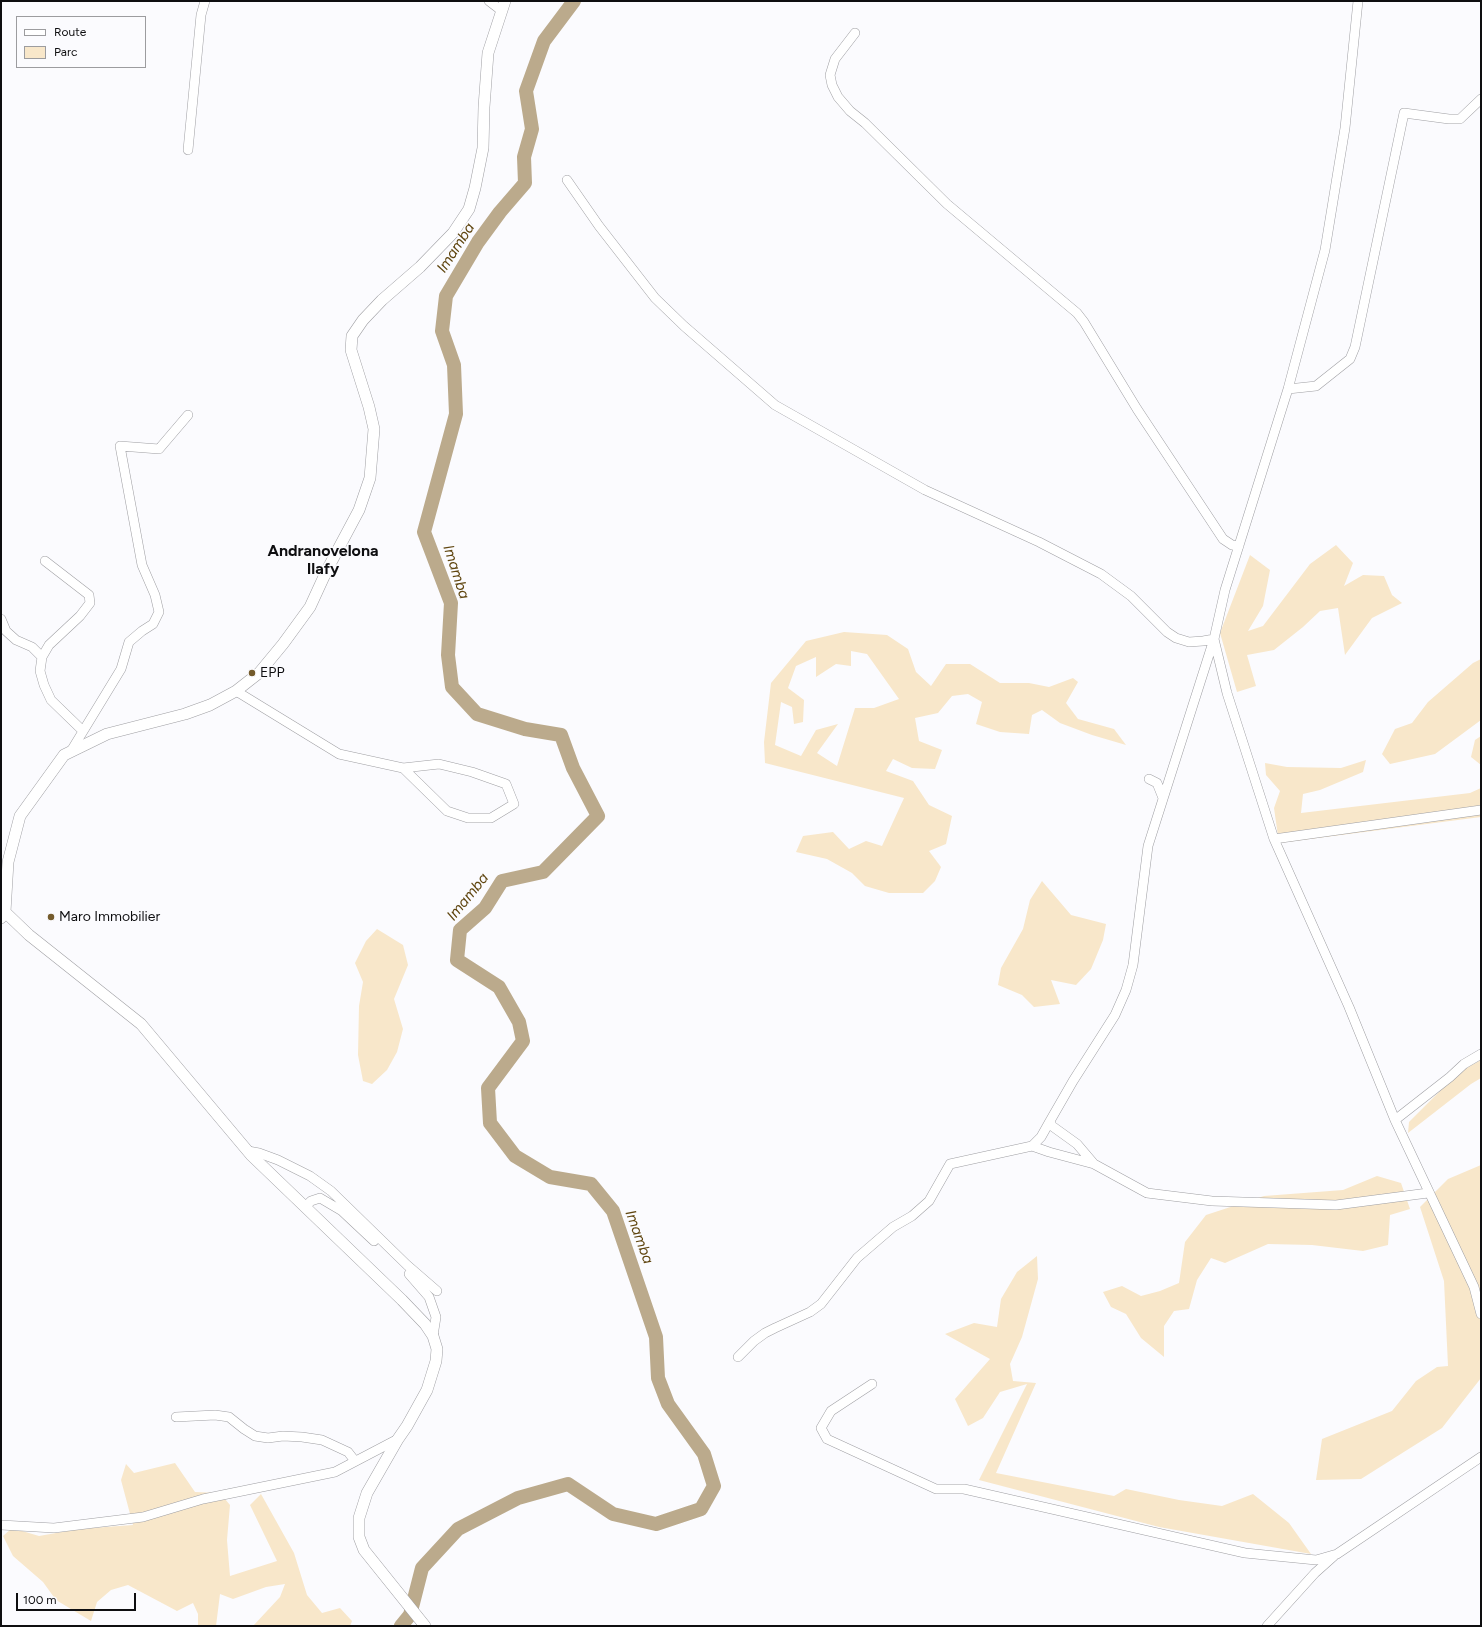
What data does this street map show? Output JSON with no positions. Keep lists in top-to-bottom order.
{
  "districts": ["Andranovelona Ilafy"],
  "water": ["Imamba"],
  "places": ["EPP", "Maro Immobilier"],
  "legend": ["Route", "Parc"],
  "scale_bar": "100 m"
}
